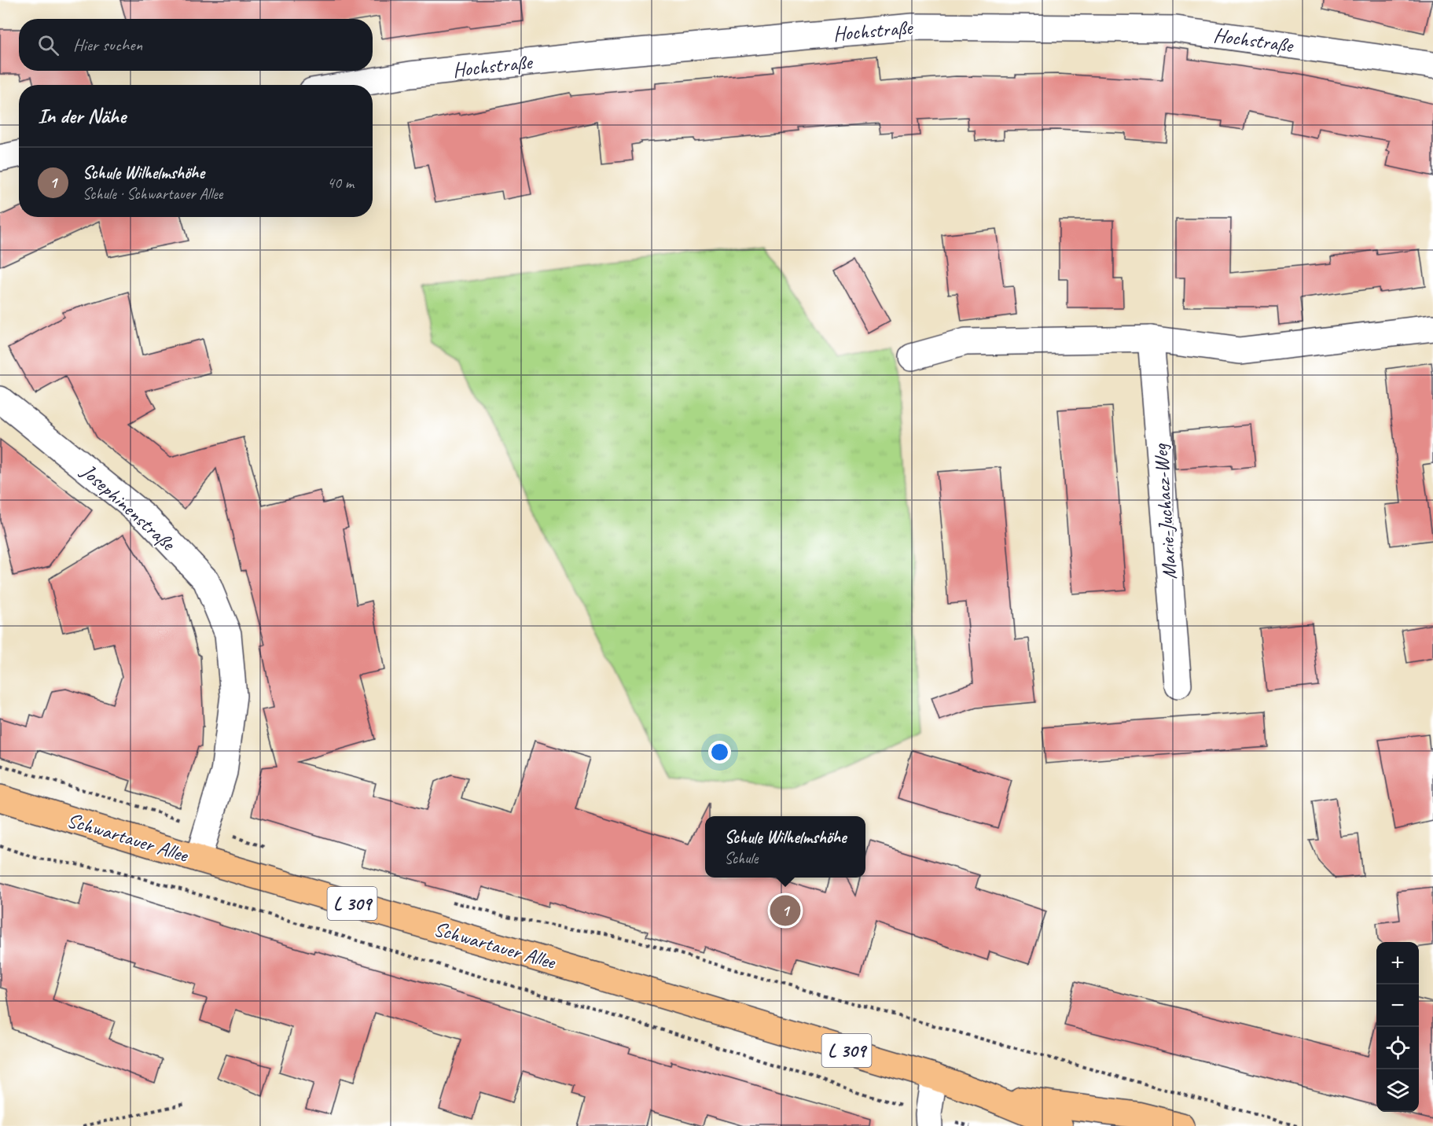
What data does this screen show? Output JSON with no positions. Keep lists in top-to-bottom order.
{
  "streets": {
    "main road": ["Schwartauer Allee", "L 309"],
    "street": ["Hochstraße", "Josephinenstraße", "Marie-Juchacz-Weg"]
  },
  "crossings": [
    ["Josephinenstraße", "Schwartauer Allee"]
  ],
  "page": {
    "search": "Hier suchen",
    "heading": "In der Nähe",
    "list": [
      {
        "mark": "1",
        "name": "Schule Wilhelmshöhe",
        "note": "Schule · Schwartauer Allee",
        "value": "40 m"
      }
    ],
    "popup": ["Schule Wilhelmshöhe", "Schule"],
    "pins": "1",
    "map_buttons": ["+", "−"]
  }
}
